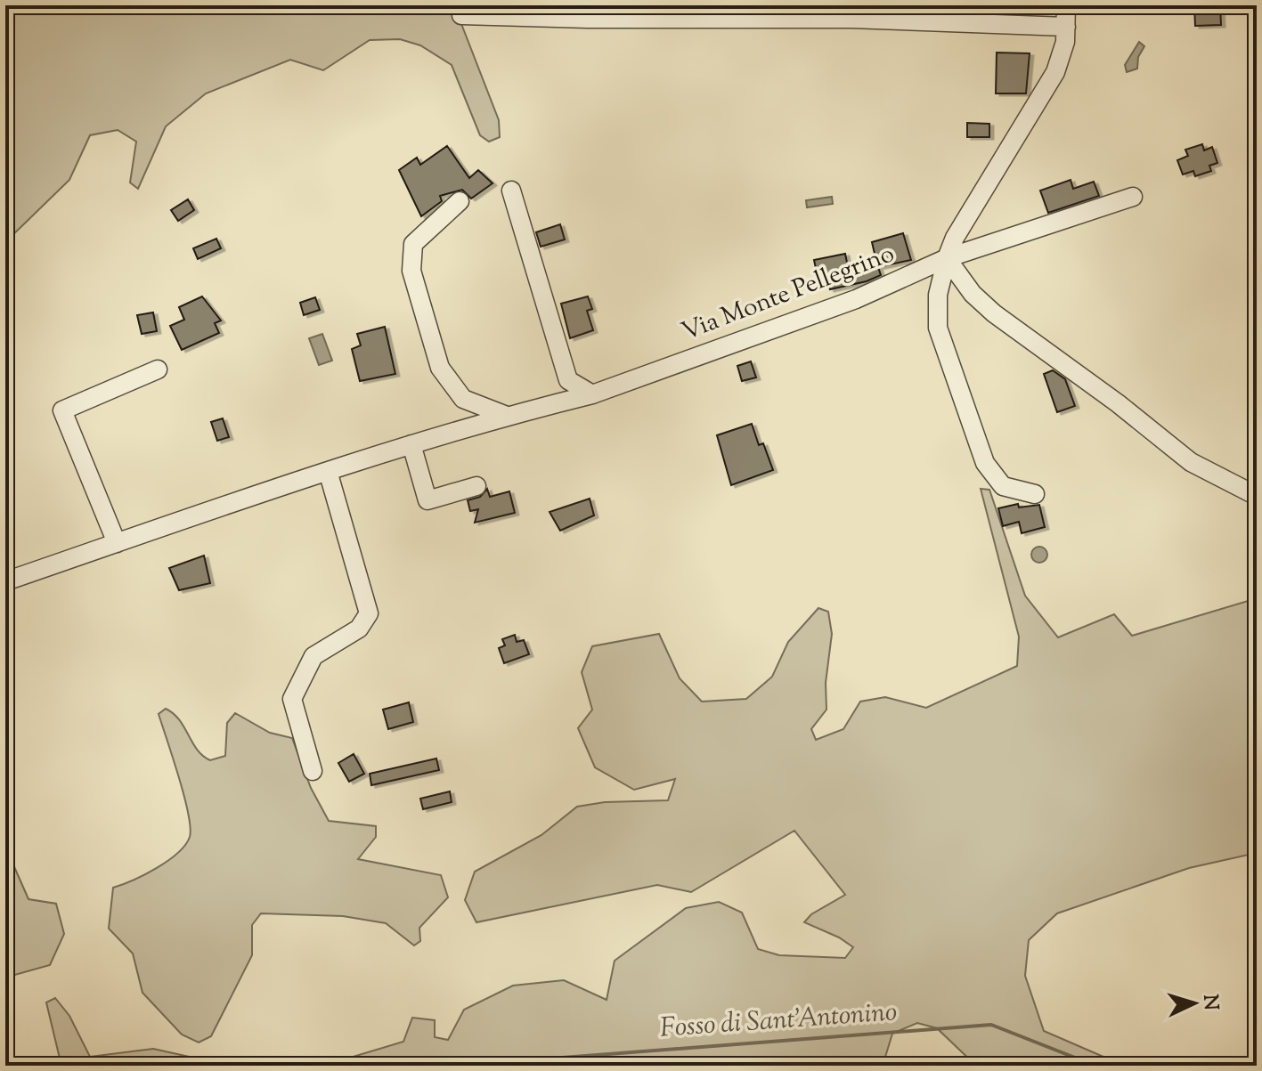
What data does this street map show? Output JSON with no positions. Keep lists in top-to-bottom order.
{
  "streets": {
    "street": ["Via Monte Pellegrino"]
  },
  "water": ["Fosso di Sant'Antonino"],
  "north": "right"
}
